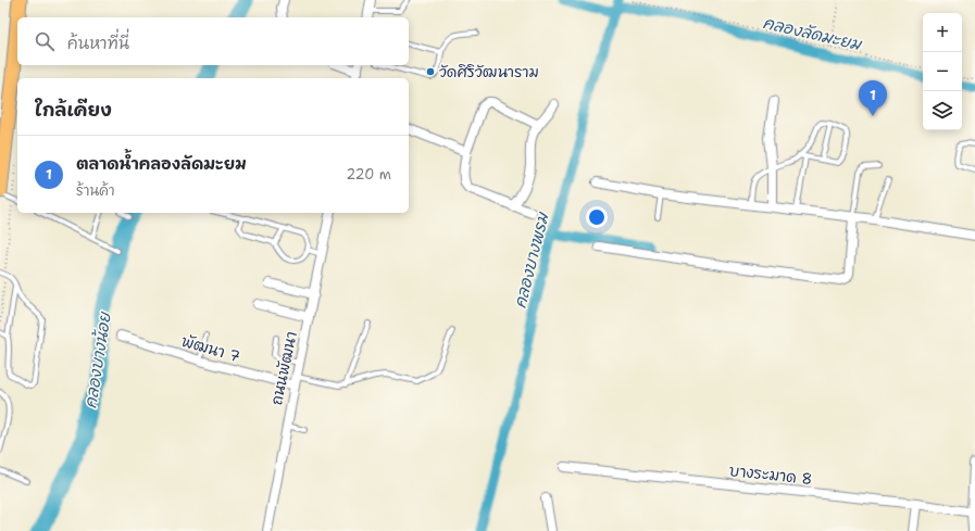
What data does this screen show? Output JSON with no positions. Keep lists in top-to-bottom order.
{
  "streets": {
    "street": ["พัฒนา 7", "ถนนพัฒนา", "บางระมาด 8"]
  },
  "crossings": [
    ["พัฒนา 7", "ถนนพัฒนา"]
  ],
  "water": ["คลองลัดมะยม", "คลองบางพรม", "คลองบางน้อย"],
  "places": ["วัดศิริวัฒนาราม"],
  "page": {
    "map_buttons": ["+", "−"],
    "search": "ค้นหาที่นี่",
    "heading": "ใกล้เคียง",
    "pins": "1",
    "list": [
      {
        "mark": "1",
        "name": "ตลาดน้ำคลองลัดมะยม",
        "note": "ร้านค้า",
        "value": "220 m"
      }
    ]
  }
}
